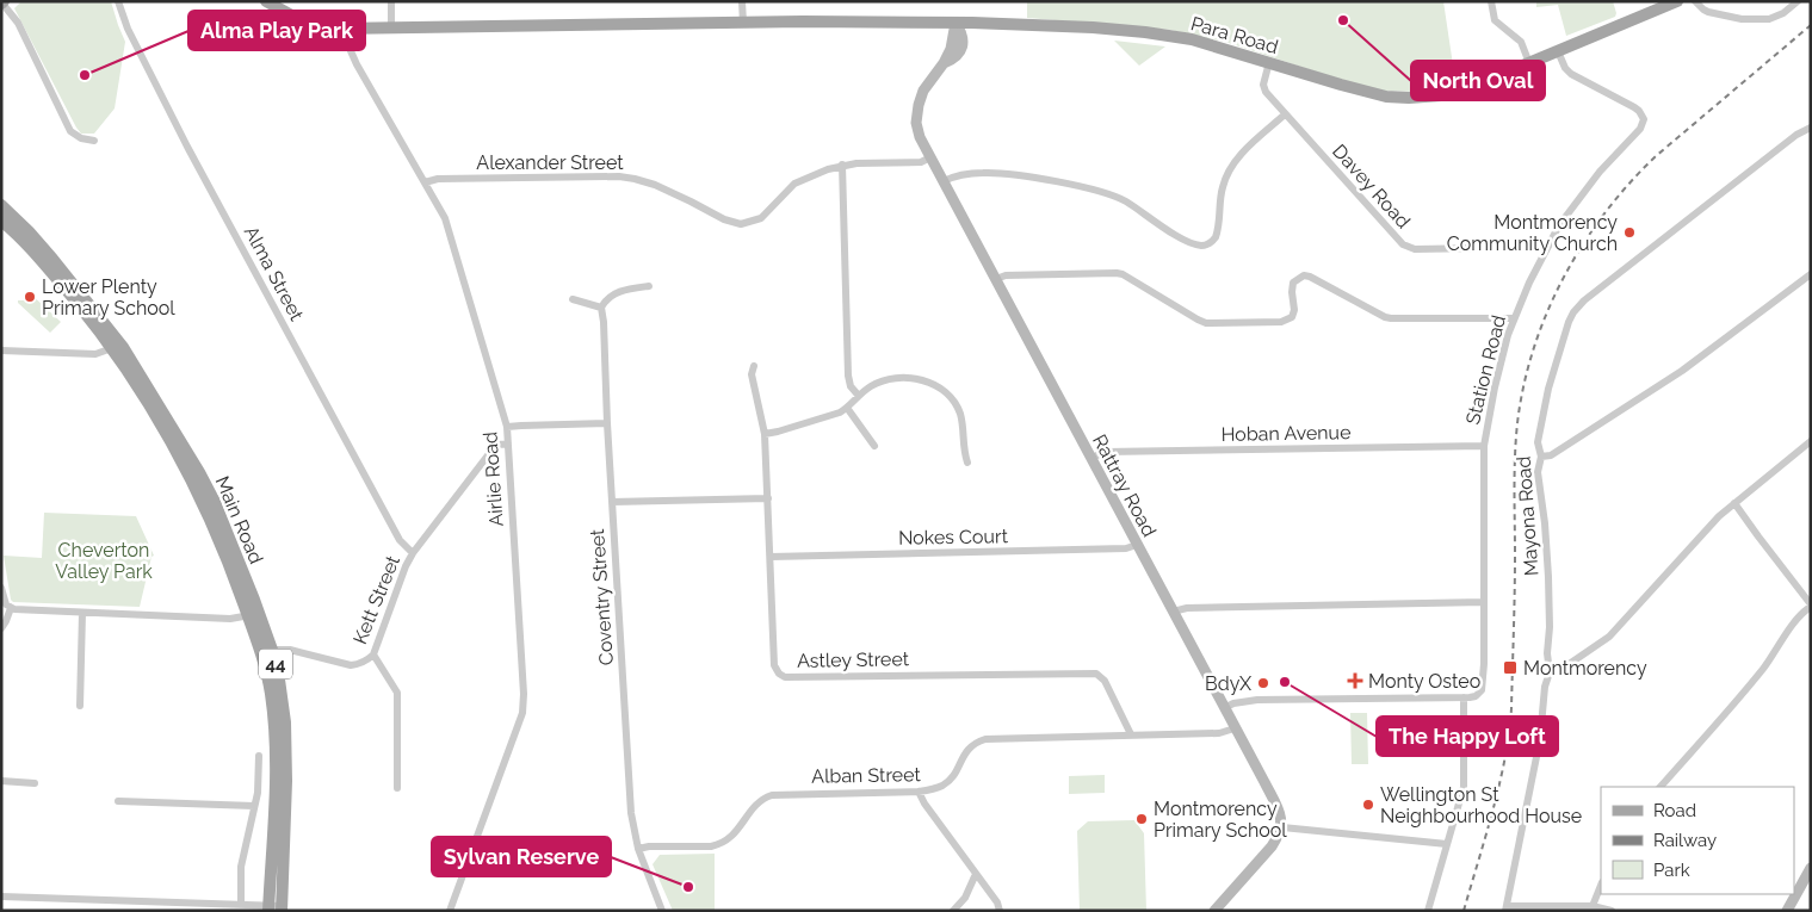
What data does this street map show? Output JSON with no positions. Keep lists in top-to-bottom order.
{
  "streets": {
    "main road": ["Para Road", "Main Road", "44"],
    "street": [
      "Alexander Street",
      "Davey Road",
      "Alma Street",
      "Station Road",
      "Hoban Avenue",
      "Airlie Road",
      "Rattray Road",
      "Mayona Road",
      "Nokes Court",
      "Coventry Street",
      "Kett Street",
      "Astley Street",
      "Alban Street"
    ]
  },
  "crossings": [
    ["Para Road", "Davey Road"],
    ["Para Road", "Station Road"],
    ["Para Road", "Airlie Road"],
    ["Para Road", "Rattray Road"],
    ["Alexander Street", "Airlie Road"],
    ["Alexander Street", "Rattray Road"],
    ["Davey Road", "Station Road"],
    ["Alma Street", "Kett Street"],
    ["Station Road", "Hoban Avenue"],
    ["Hoban Avenue", "Rattray Road"],
    ["Airlie Road", "Kett Street"],
    ["Rattray Road", "Nokes Court"],
    ["Rattray Road", "Alban Street"],
    ["Main Road", "Kett Street"],
    ["Nokes Court", "Astley Street"],
    ["Coventry Street", "Alban Street"],
    ["Astley Street", "Alban Street"]
  ],
  "parks": ["Cheverton Valley Park"],
  "places": {
    "other": [
      "North Oval",
      "Alma Play Park",
      "Montmorency Community Church",
      "Lower Plenty Primary School",
      "The Happy Loft",
      "BdyX",
      "Wellington St Neighbourhood House",
      "Montmorency Primary School",
      "Sylvan Reserve"
    ],
    "transit": ["Montmorency"],
    "health": ["Monty Osteo"]
  },
  "legend": ["Road", "Railway", "Park"]
}
